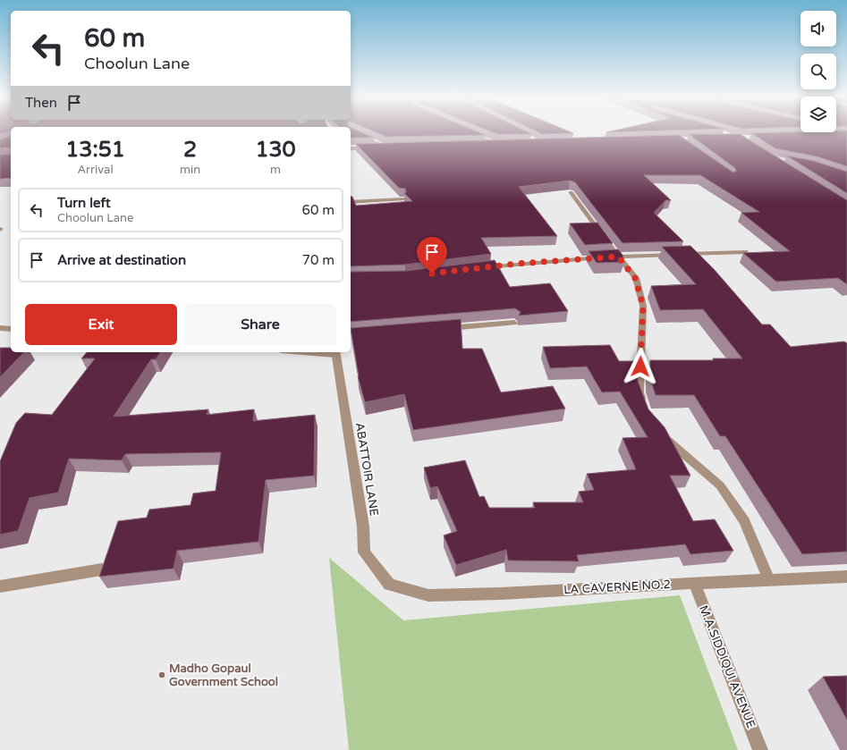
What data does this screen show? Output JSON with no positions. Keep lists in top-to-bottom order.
{
  "streets": {
    "street": ["ABATTOIR LANE", "LA CAVERNE NO.2", "M.A.SIDDIQUI AVENUE"]
  },
  "crossings": [
    ["ABATTOIR LANE", "LA CAVERNE NO.2"],
    ["LA CAVERNE NO.2", "M.A.SIDDIQUI AVENUE"]
  ],
  "places": ["Madho Gopaul Government School"],
  "page": {
    "turn": ["60 m", "Choolun Lane"],
    "then": "Then",
    "eta": [
      "13:51",
      "Arrival",
      "2",
      "min",
      "130",
      "m"
    ],
    "list": [
      {
        "name": "Turn left",
        "note": "Choolun Lane",
        "value": "60 m"
      },
      {
        "name": "Arrive at destination",
        "value": "70 m"
      }
    ],
    "buttons": ["Exit", "Share"]
  }
}
